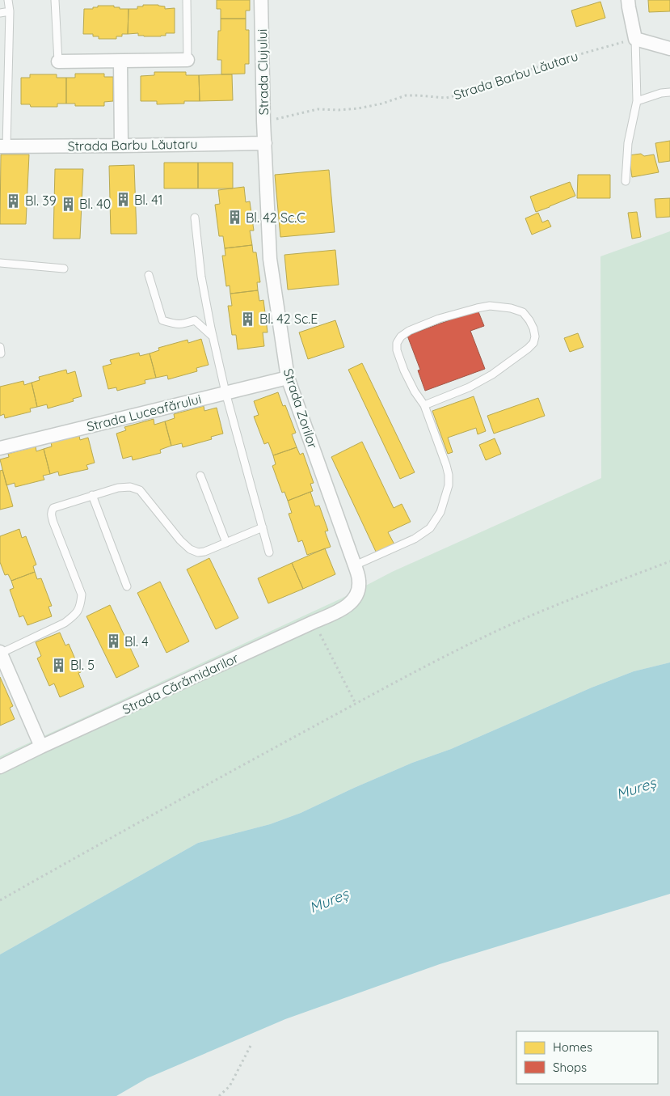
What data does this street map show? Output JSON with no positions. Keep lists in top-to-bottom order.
{
  "streets": {
    "street": [
      "Strada Clujului",
      "Strada Barbu Lăutaru",
      "Strada Zorilor",
      "Strada Luceafărului",
      "Strada Cărămidarilor"
    ]
  },
  "crossings": [
    ["Strada Clujului", "Strada Barbu Lăutaru"],
    ["Strada Clujului", "Strada Zorilor"],
    ["Strada Barbu Lăutaru", "Strada Zorilor"],
    ["Strada Zorilor", "Strada Luceafărului"],
    ["Strada Zorilor", "Strada Cărămidarilor"]
  ],
  "water": ["Mureș"],
  "places": {
    "building": [
      "Bl. 41",
      "Bl. 39",
      "Bl. 40",
      "Bl. 42 Sc.C",
      "Bl. 42 Sc.E",
      "Bl. 4",
      "Bl. 5"
    ]
  },
  "legend": ["Homes", "Shops"]
}
